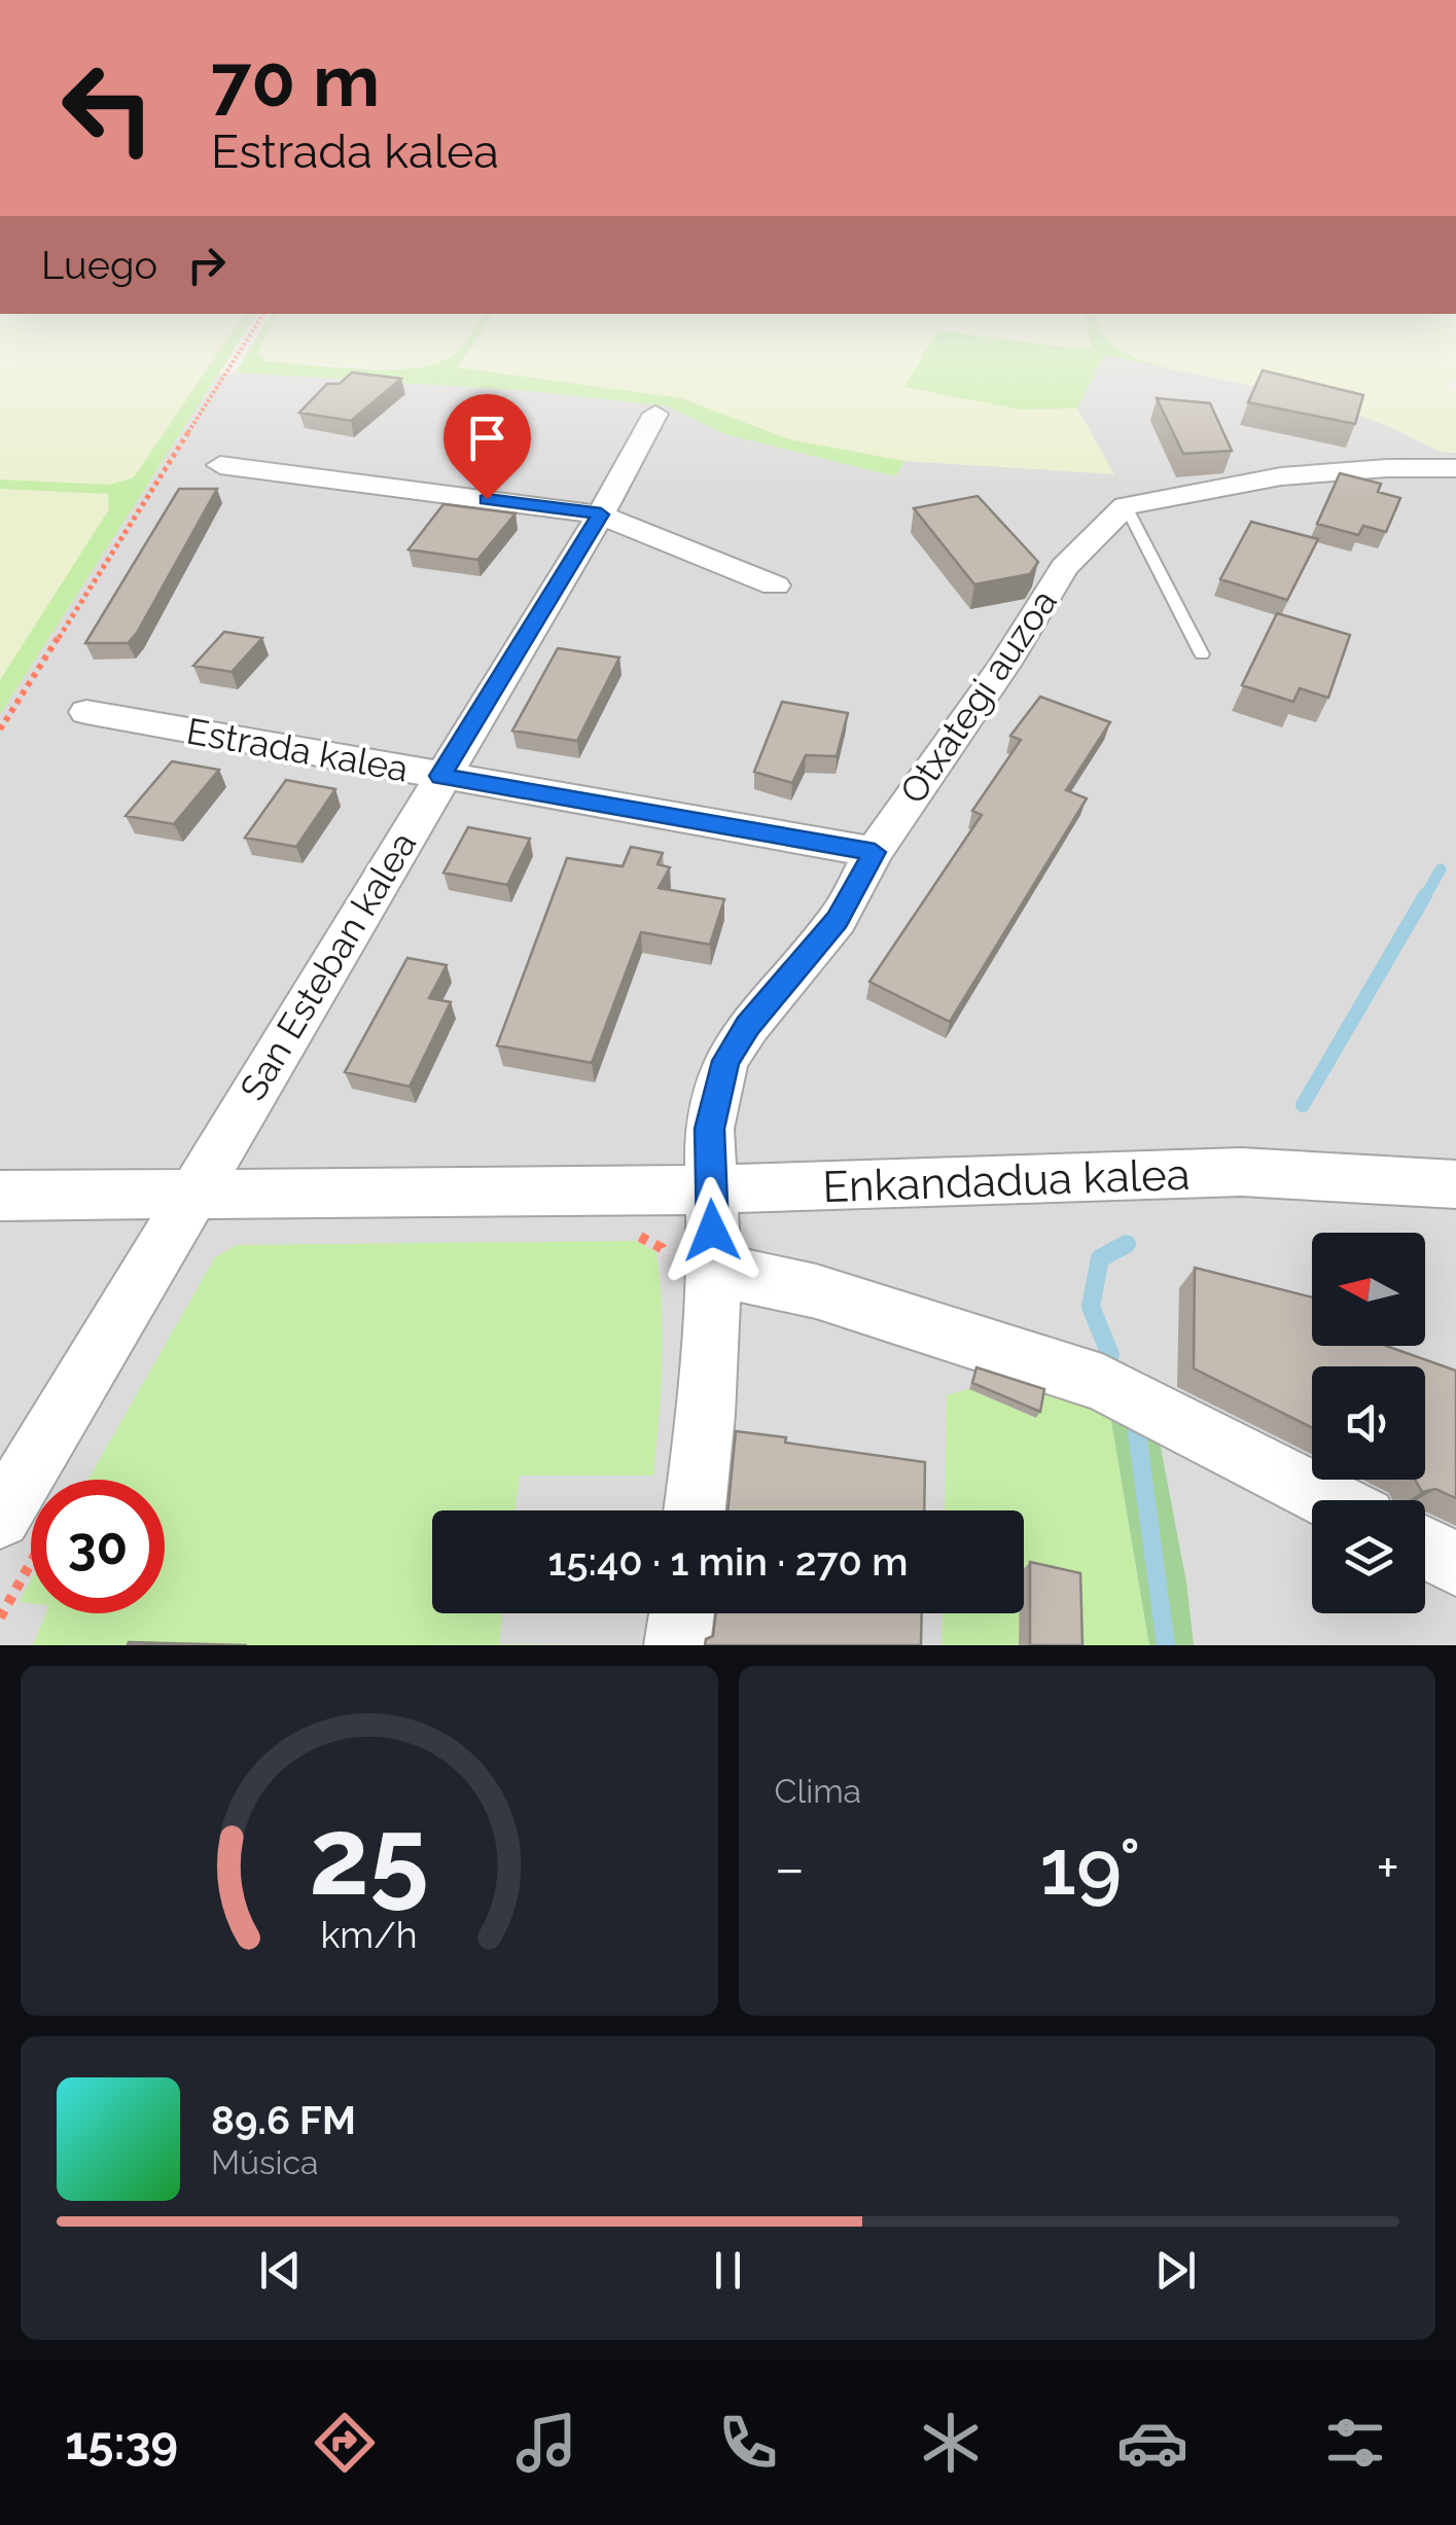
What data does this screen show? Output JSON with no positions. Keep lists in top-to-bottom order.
{
  "streets": {
    "street": [
      "Otxategi auzoa",
      "Estrada kalea",
      "San Esteban kalea",
      "Enkandadua kalea"
    ]
  },
  "crossings": [
    ["Otxategi auzoa", "Estrada kalea"],
    ["Otxategi auzoa", "Enkandadua kalea"],
    ["Estrada kalea", "San Esteban kalea"],
    ["San Esteban kalea", "Enkandadua kalea"]
  ],
  "north": "left",
  "page": {
    "turn": ["70 m", "Estrada kalea"],
    "then": "Luego",
    "limit": "30",
    "trip": "15:40 · 1 min · 270 m",
    "tile": "Clima",
    "heat": ["−", "19°", "+"],
    "song": ["89.6 FM", "Música"],
    "tabs": "15:39",
    "gauge": ["25", "km/h"]
  }
}
